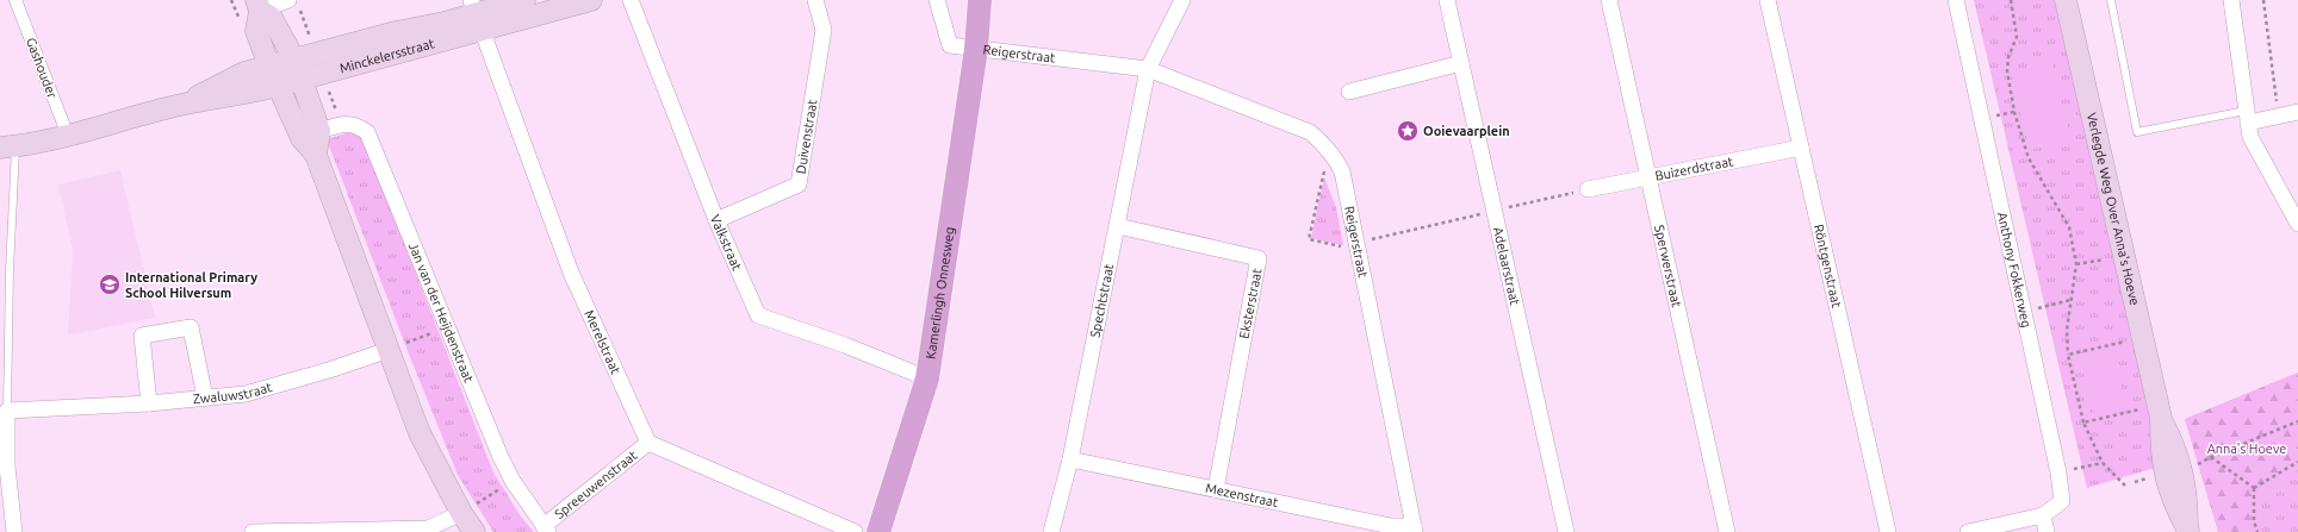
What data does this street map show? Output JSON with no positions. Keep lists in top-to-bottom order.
{
  "streets": {
    "main road": ["Minckelersstraat", "Verlegde Weg Over Anna's Hoeve", "Kamerlingh Onnesweg"],
    "street": [
      "Reigerstraat",
      "Gashouder",
      "Duivenstraat",
      "Buizerdstraat",
      "Valkstraat",
      "Adelaarstraat",
      "Sperwerstraat",
      "Röntgenstraat",
      "Anthony Fokkerweg",
      "Spechtstraat",
      "Eksterstraat",
      "Jan van der Heijdenstraat",
      "Merelstraat",
      "Zwaluwstraat",
      "Spreeuwenstraat",
      "Mezenstraat"
    ]
  },
  "crossings": [
    ["Reigerstraat", "Kamerlingh Onnesweg"],
    ["Reigerstraat", "Spechtstraat"],
    ["Reigerstraat", "Mezenstraat"],
    ["Minckelersstraat", "Gashouder"],
    ["Minckelersstraat", "Merelstraat"],
    ["Duivenstraat", "Valkstraat"],
    ["Buizerdstraat", "Sperwerstraat"],
    ["Buizerdstraat", "Röntgenstraat"],
    ["Valkstraat", "Kamerlingh Onnesweg"],
    ["Spechtstraat", "Eksterstraat"],
    ["Spechtstraat", "Mezenstraat"],
    ["Eksterstraat", "Mezenstraat"],
    ["Jan van der Heijdenstraat", "Spreeuwenstraat"],
    ["Merelstraat", "Spreeuwenstraat"]
  ],
  "parks": ["Anna's Hoeve"],
  "places": {
    "place": ["Ooievaarplein"],
    "school or university": ["International Primary School Hilversum"]
  }
}
